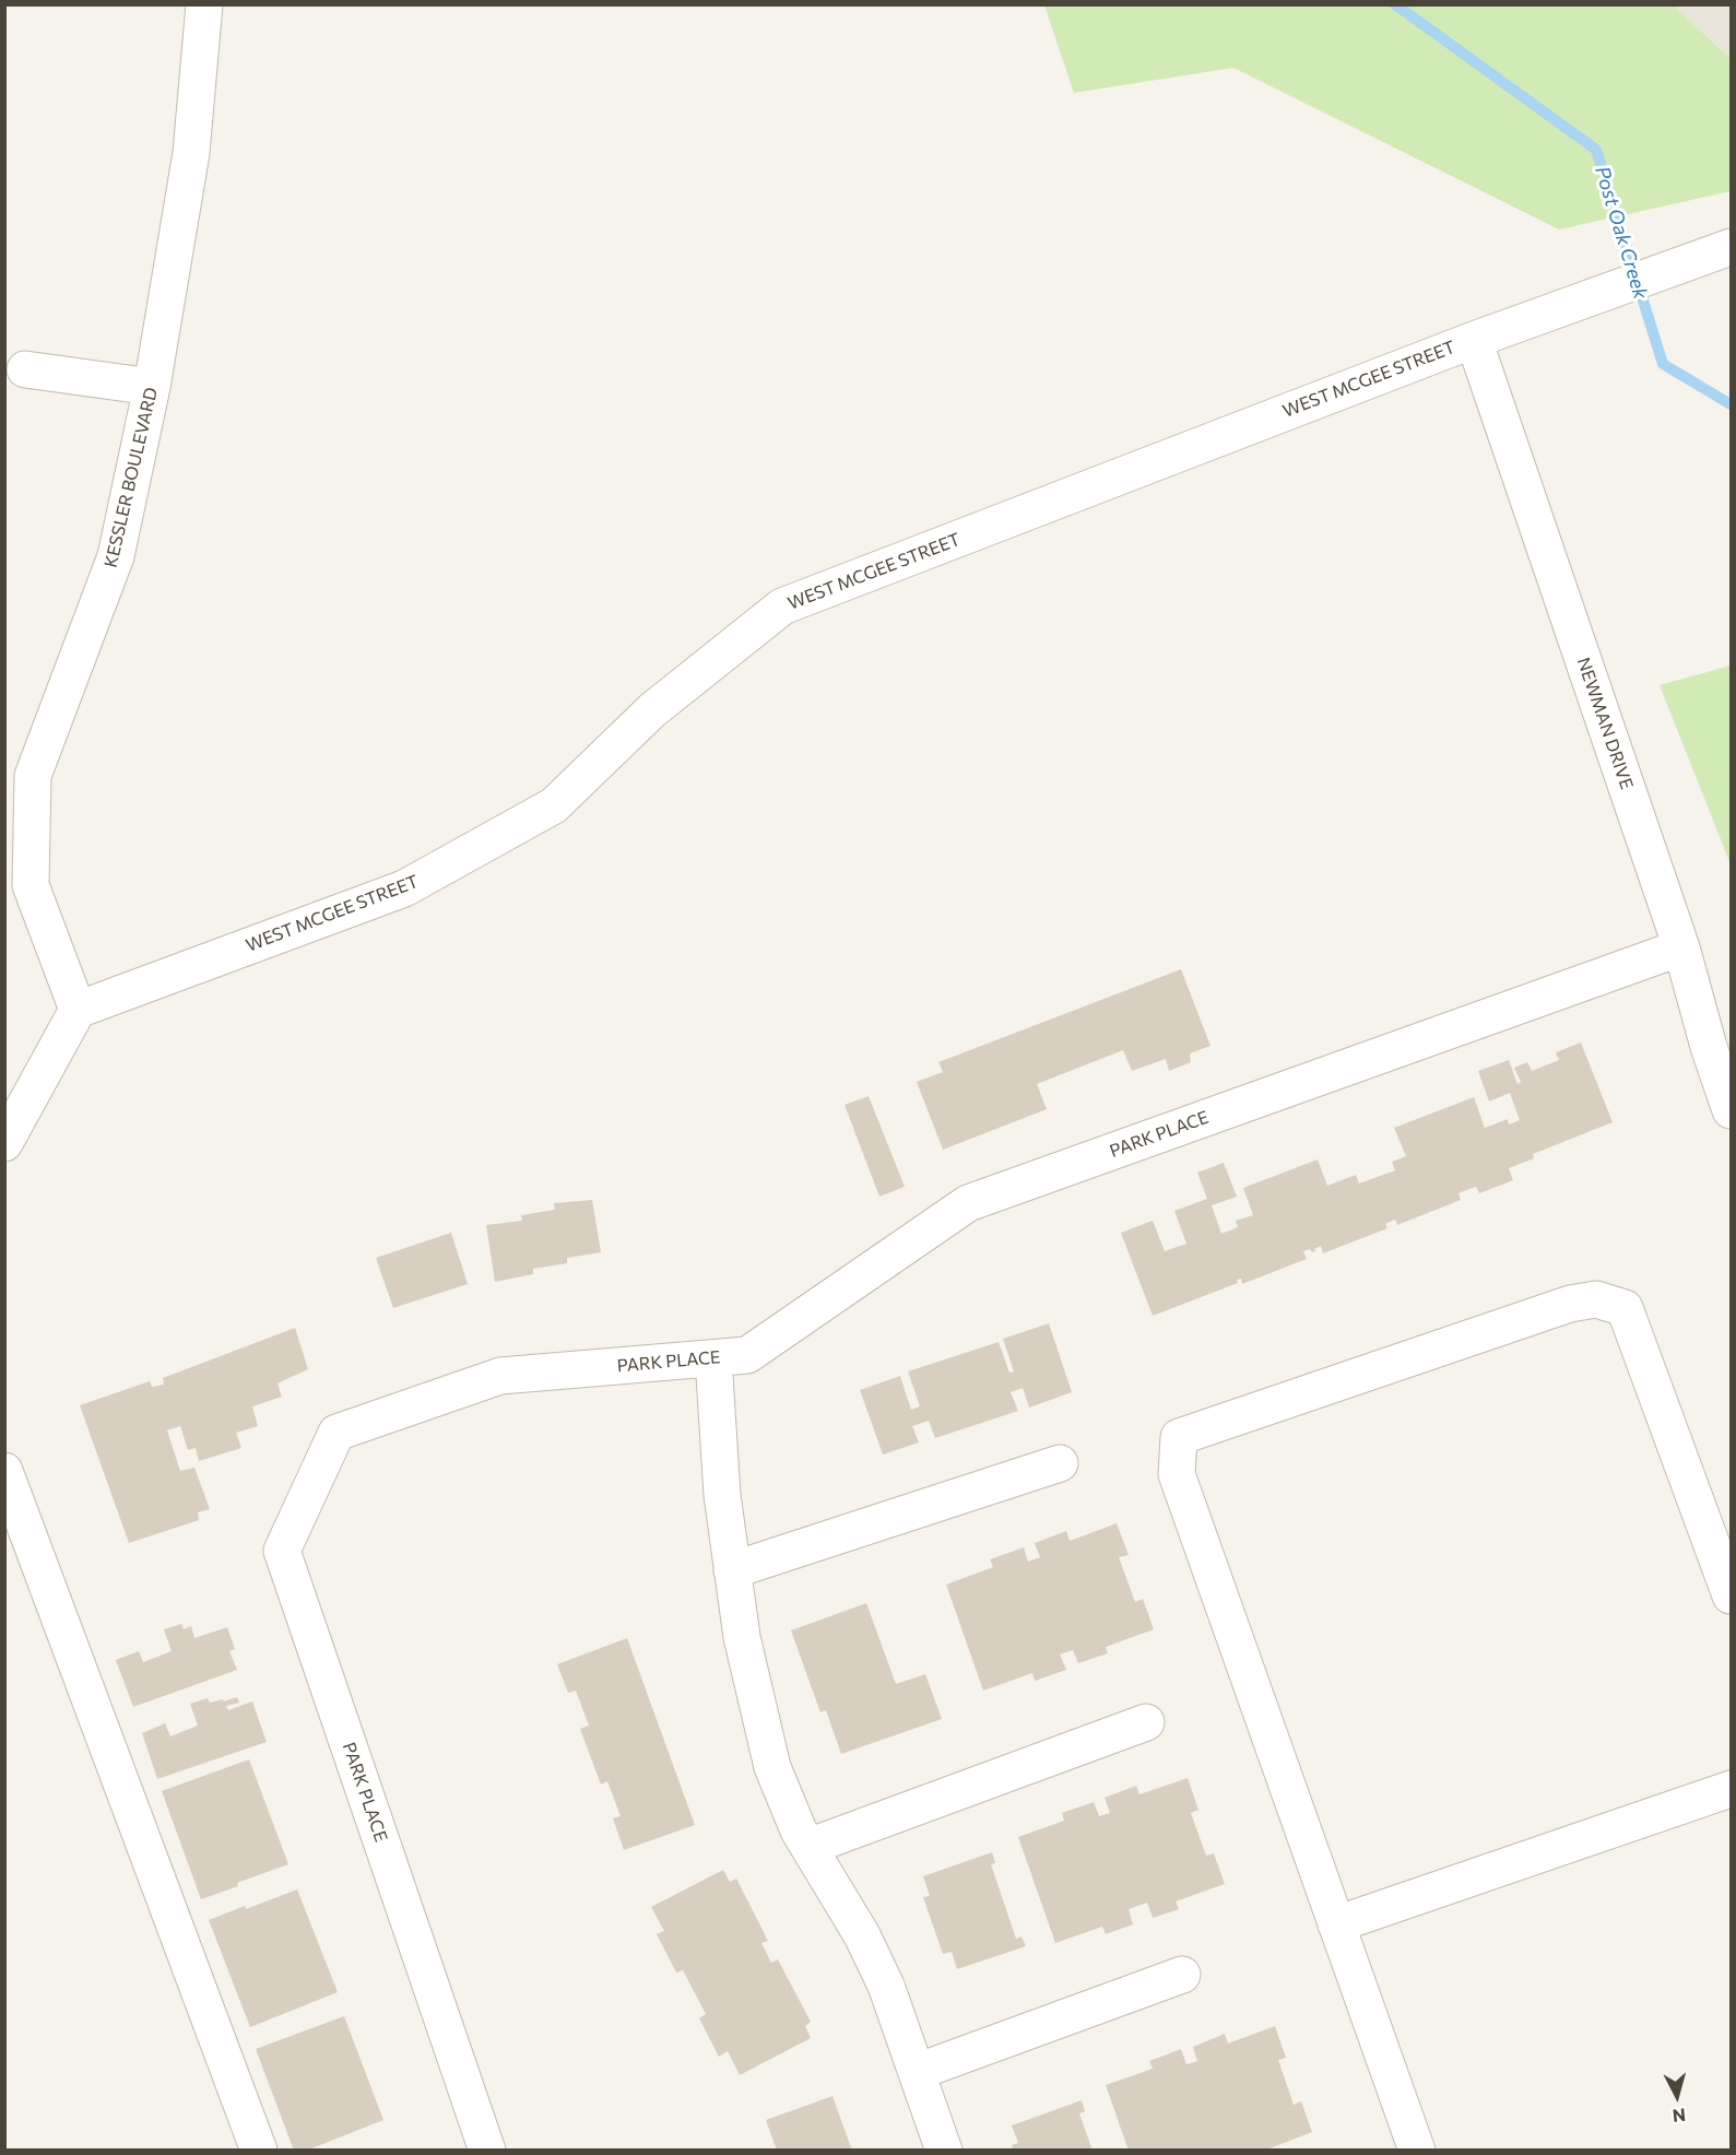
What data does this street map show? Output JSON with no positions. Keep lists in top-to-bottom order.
{
  "streets": {
    "street": [
      "WEST MCGEE STREET",
      "KESSLER BOULEVARD",
      "NEWMAN DRIVE",
      "PARK PLACE"
    ]
  },
  "crossings": [
    ["WEST MCGEE STREET", "KESSLER BOULEVARD"],
    ["WEST MCGEE STREET", "NEWMAN DRIVE"],
    ["NEWMAN DRIVE", "PARK PLACE"]
  ],
  "water": ["Post Oak Creek"],
  "north": "bottom"
}
